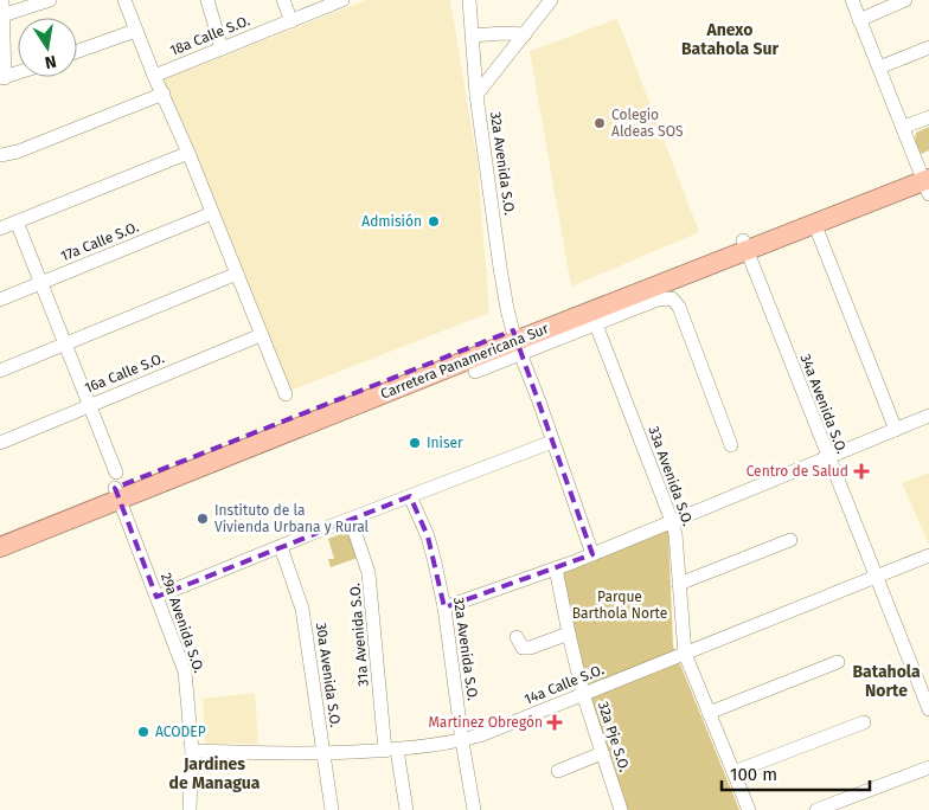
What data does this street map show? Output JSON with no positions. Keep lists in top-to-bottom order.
{
  "streets": {
    "highway": ["Carretera Panamericana Sur"],
    "street": [
      "18a Calle S.O.",
      "32a Avenida S.O.",
      "17a Calle S.O.",
      "16a Calle S.O.",
      "34a Avenida S.O.",
      "33a Avenida S.O.",
      "29a Avenida S.O.",
      "31a Avenida S.O.",
      "30a Avenida S.O.",
      "14a Calle S.O.",
      "32a Pje S.O."
    ]
  },
  "crossings": [
    ["32a Avenida S.O.", "Carretera Panamericana Sur"],
    ["32a Avenida S.O.", "14a Calle S.O."],
    ["17a Calle S.O.", "29a Avenida S.O."],
    ["Carretera Panamericana Sur", "34a Avenida S.O."],
    ["Carretera Panamericana Sur", "29a Avenida S.O."],
    ["16a Calle S.O.", "29a Avenida S.O."],
    ["34a Avenida S.O.", "14a Calle S.O."],
    ["33a Avenida S.O.", "14a Calle S.O."],
    ["29a Avenida S.O.", "14a Calle S.O."],
    ["31a Avenida S.O.", "14a Calle S.O."],
    ["30a Avenida S.O.", "14a Calle S.O."],
    ["14a Calle S.O.", "32a Pje S.O."]
  ],
  "districts": ["Anexo Batahola Sur", "Batahola Norte", "Jardines de Managua"],
  "parks": ["Parque Barthola Norte"],
  "places": {
    "other": [
      "Colegio Aldeas SOS",
      "Admisión",
      "Iniser",
      "Instituto de la Vivienda Urbana y Rural",
      "ACODEP"
    ],
    "health": ["Centro de Salud", "Martinez Obregón"]
  },
  "scale_bar": "100 m",
  "north": "bottom"
}
